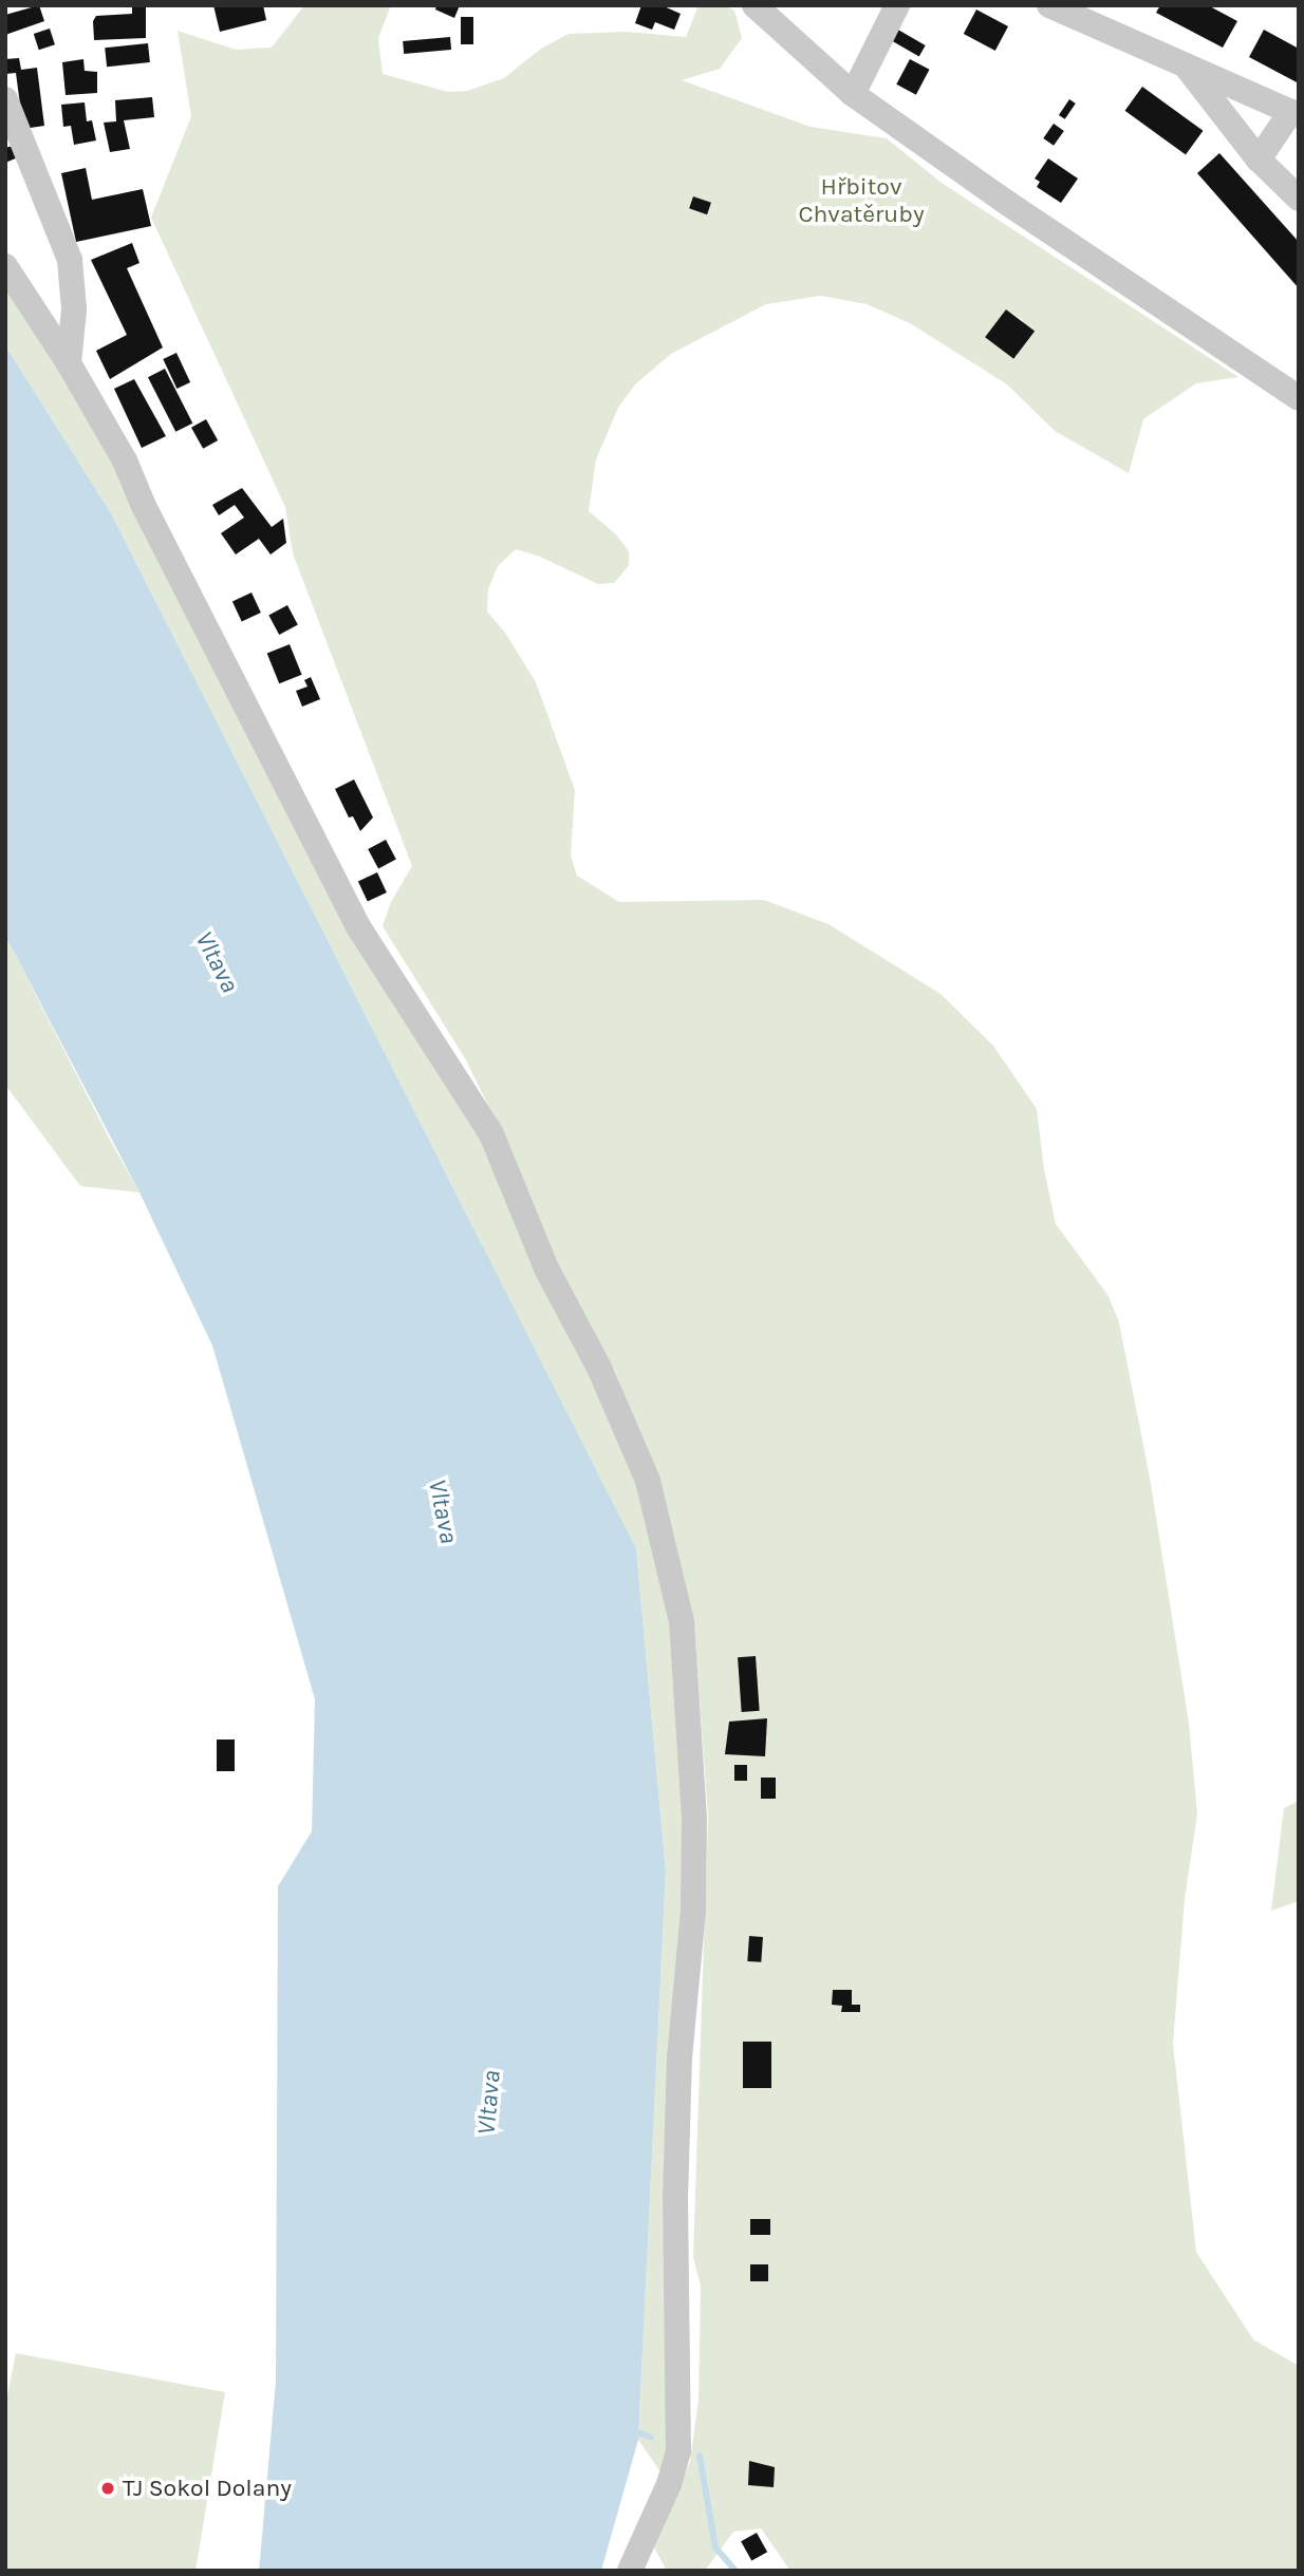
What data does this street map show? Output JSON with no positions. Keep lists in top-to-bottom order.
{
  "water": ["Vltava"],
  "parks": ["Hřbitov Chvatěruby"],
  "places": ["TJ Sokol Dolany"]
}
